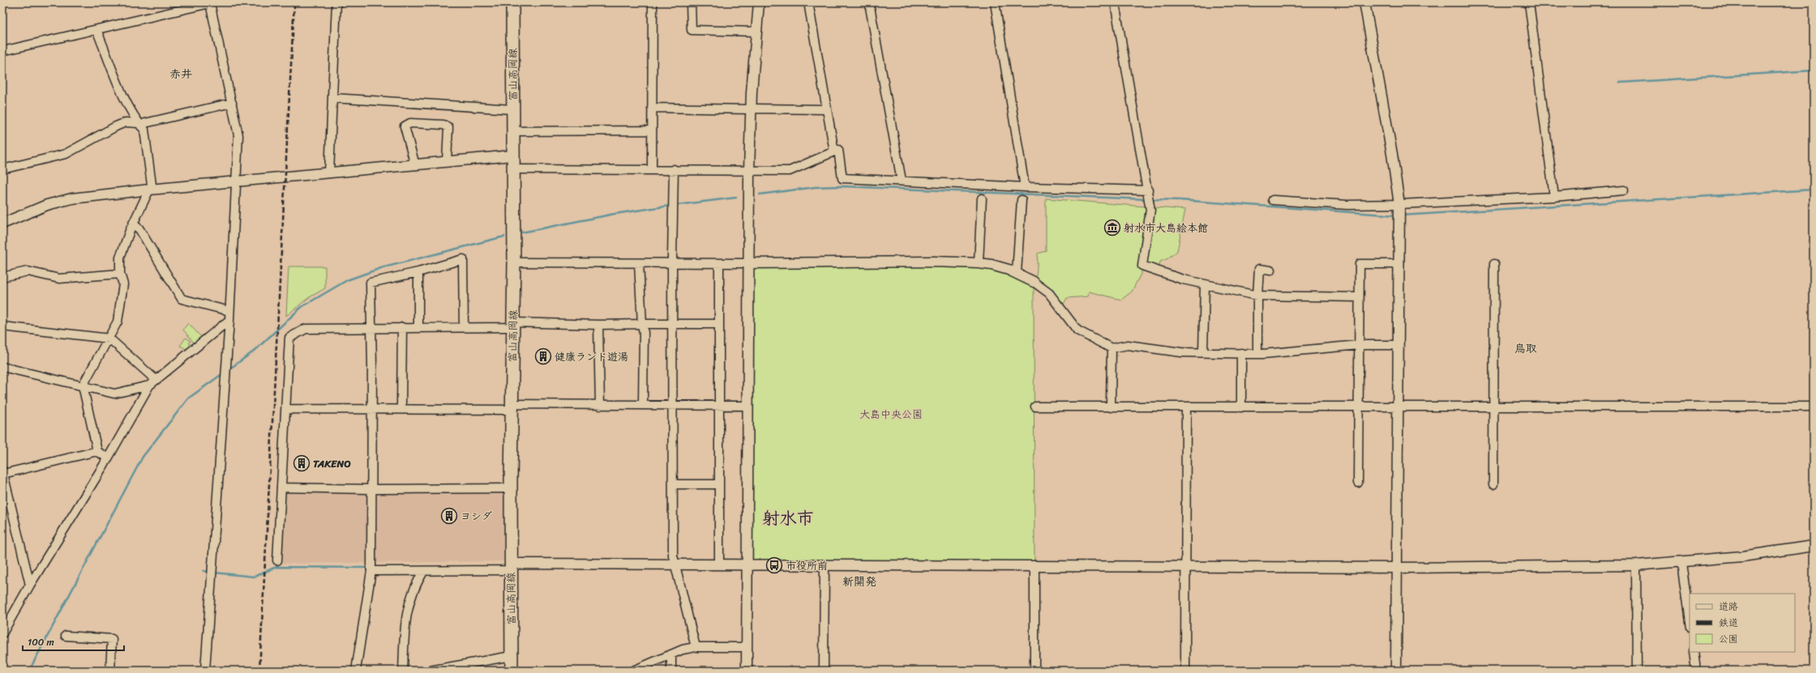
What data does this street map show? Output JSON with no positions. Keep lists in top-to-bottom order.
{
  "streets": {
    "main road": ["富山高岡線"]
  },
  "districts": [
    "赤井",
    "鳥取",
    "射水市",
    "新開発"
  ],
  "parks": ["大島中央公園"],
  "places": {
    "museum": ["射水市大島絵本館"],
    "building": ["健康ランド遊湯", "TAKENO", "ヨシダ"],
    "bus stop": ["市役所前"]
  },
  "legend": ["道路", "鉄道", "公園"],
  "scale_bar": "100 m"
}
